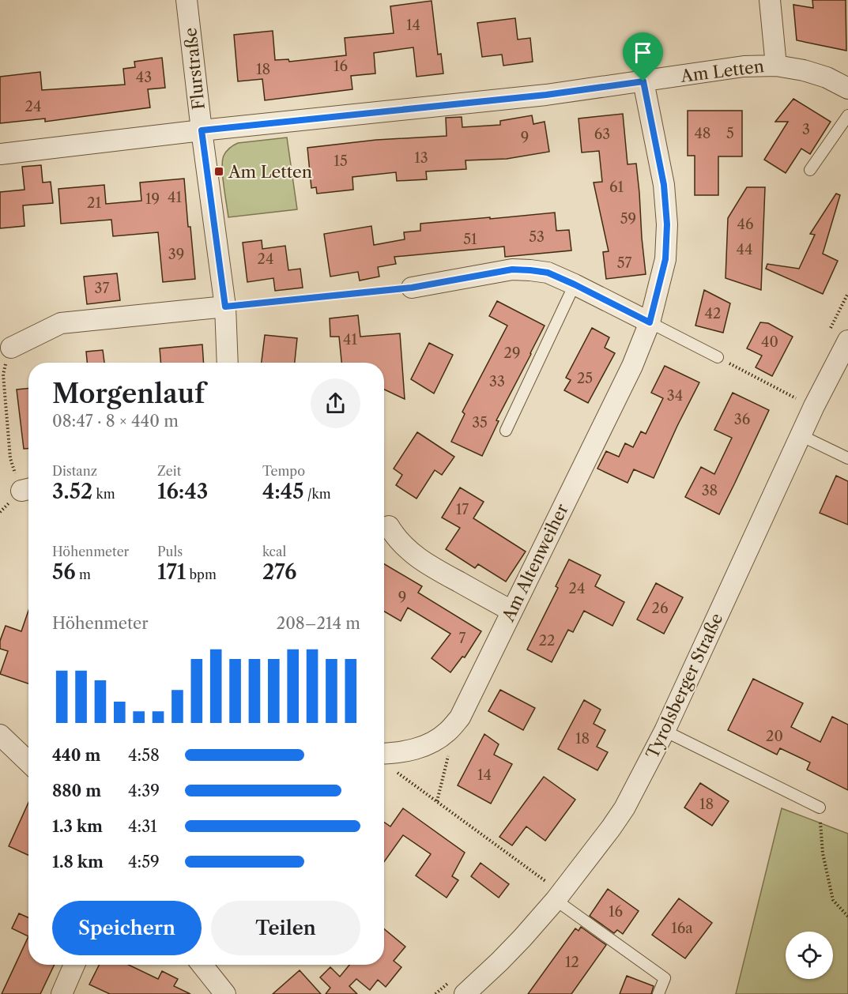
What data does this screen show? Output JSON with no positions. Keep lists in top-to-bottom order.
{
  "streets": {
    "street": [
      "Flurstraße",
      "Am Letten",
      "Am Altenweiher",
      "Tyrolsberger Straße"
    ]
  },
  "crossings": [
    ["Flurstraße", "Am Letten"],
    ["Am Letten", "Am Altenweiher"]
  ],
  "places": {
    "transit": ["Am Letten"]
  },
  "house_numbers": [
    "14",
    "16",
    "18",
    "43",
    "24",
    "3",
    "48",
    "5",
    "63",
    "9",
    "13",
    "15",
    "61",
    "41",
    "19",
    "21",
    "59",
    "46",
    "53",
    "51",
    "44",
    "39",
    "24",
    "57",
    "37",
    "42",
    "41",
    "40",
    "29",
    "25",
    "33",
    "34",
    "36",
    "35",
    "38",
    "17",
    "24",
    "9",
    "26",
    "7",
    "22",
    "20",
    "18",
    "14",
    "18",
    "16",
    "16a",
    "12"
  ],
  "page": {
    "heading": ["Morgenlauf", "08:47 · 8 × 440 m"],
    "stats": [
      ["Distanz", "3.52 km"],
      ["Zeit", "16:43"],
      ["Tempo", "4:45 /km"],
      ["Höhenmeter", "56 m"],
      ["Puls", "171 bpm"],
      ["kcal", "276"]
    ],
    "chart": ["Höhenmeter", "208–214 m"],
    "list": [
      {
        "name": "440 m",
        "note": "4:58"
      },
      {
        "name": "880 m",
        "note": "4:39"
      },
      {
        "name": "1.3 km",
        "note": "4:31"
      },
      {
        "name": "1.8 km",
        "note": "4:59"
      }
    ],
    "buttons": ["Speichern", "Teilen"]
  }
}
